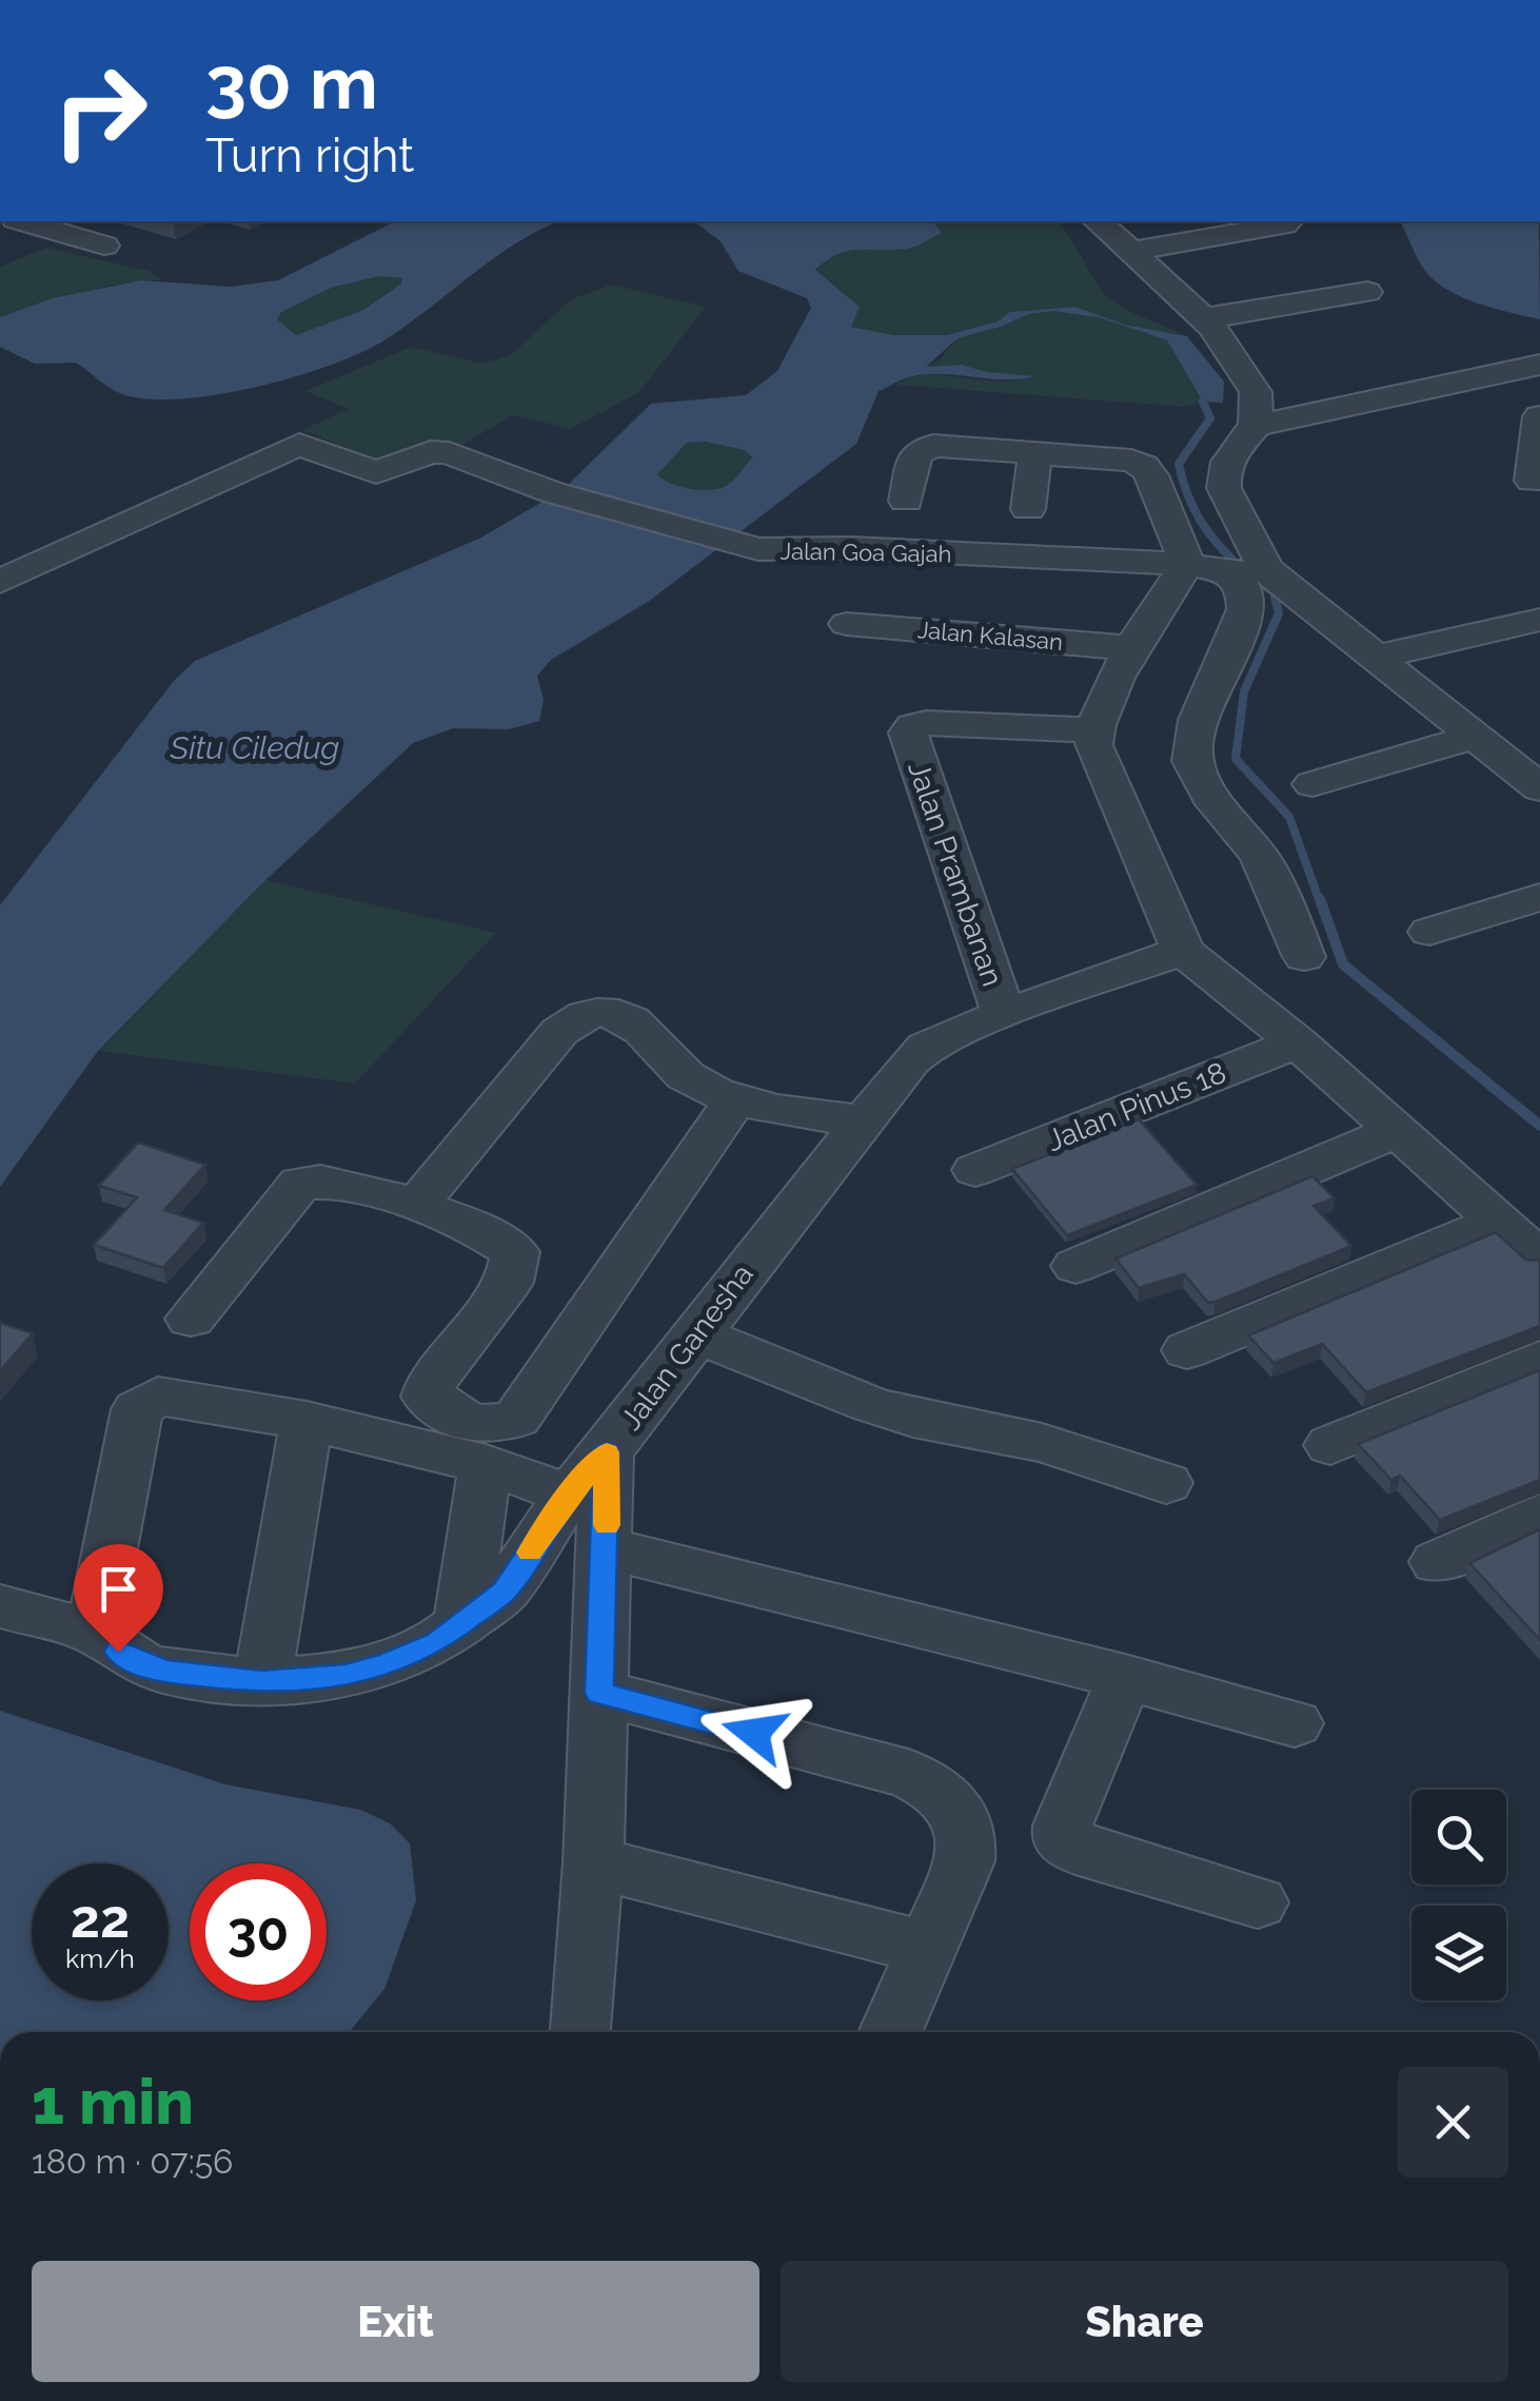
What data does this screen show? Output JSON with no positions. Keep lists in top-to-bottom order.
{
  "streets": {
    "street": [
      "Jalan Goa Gajah",
      "Jalan Kalasan",
      "Jalan Prambanan",
      "Jalan Pinus 18",
      "Jalan Ganesha"
    ]
  },
  "crossings": [
    ["Jalan Prambanan", "Jalan Ganesha"]
  ],
  "water": ["Situ Ciledug"],
  "page": {
    "turn": ["30 m", "Turn right"],
    "speed": "22 km/h",
    "limit": "30",
    "heading": ["1 min", "180 m · 07:56"],
    "buttons": ["Exit", "Share"]
  }
}
